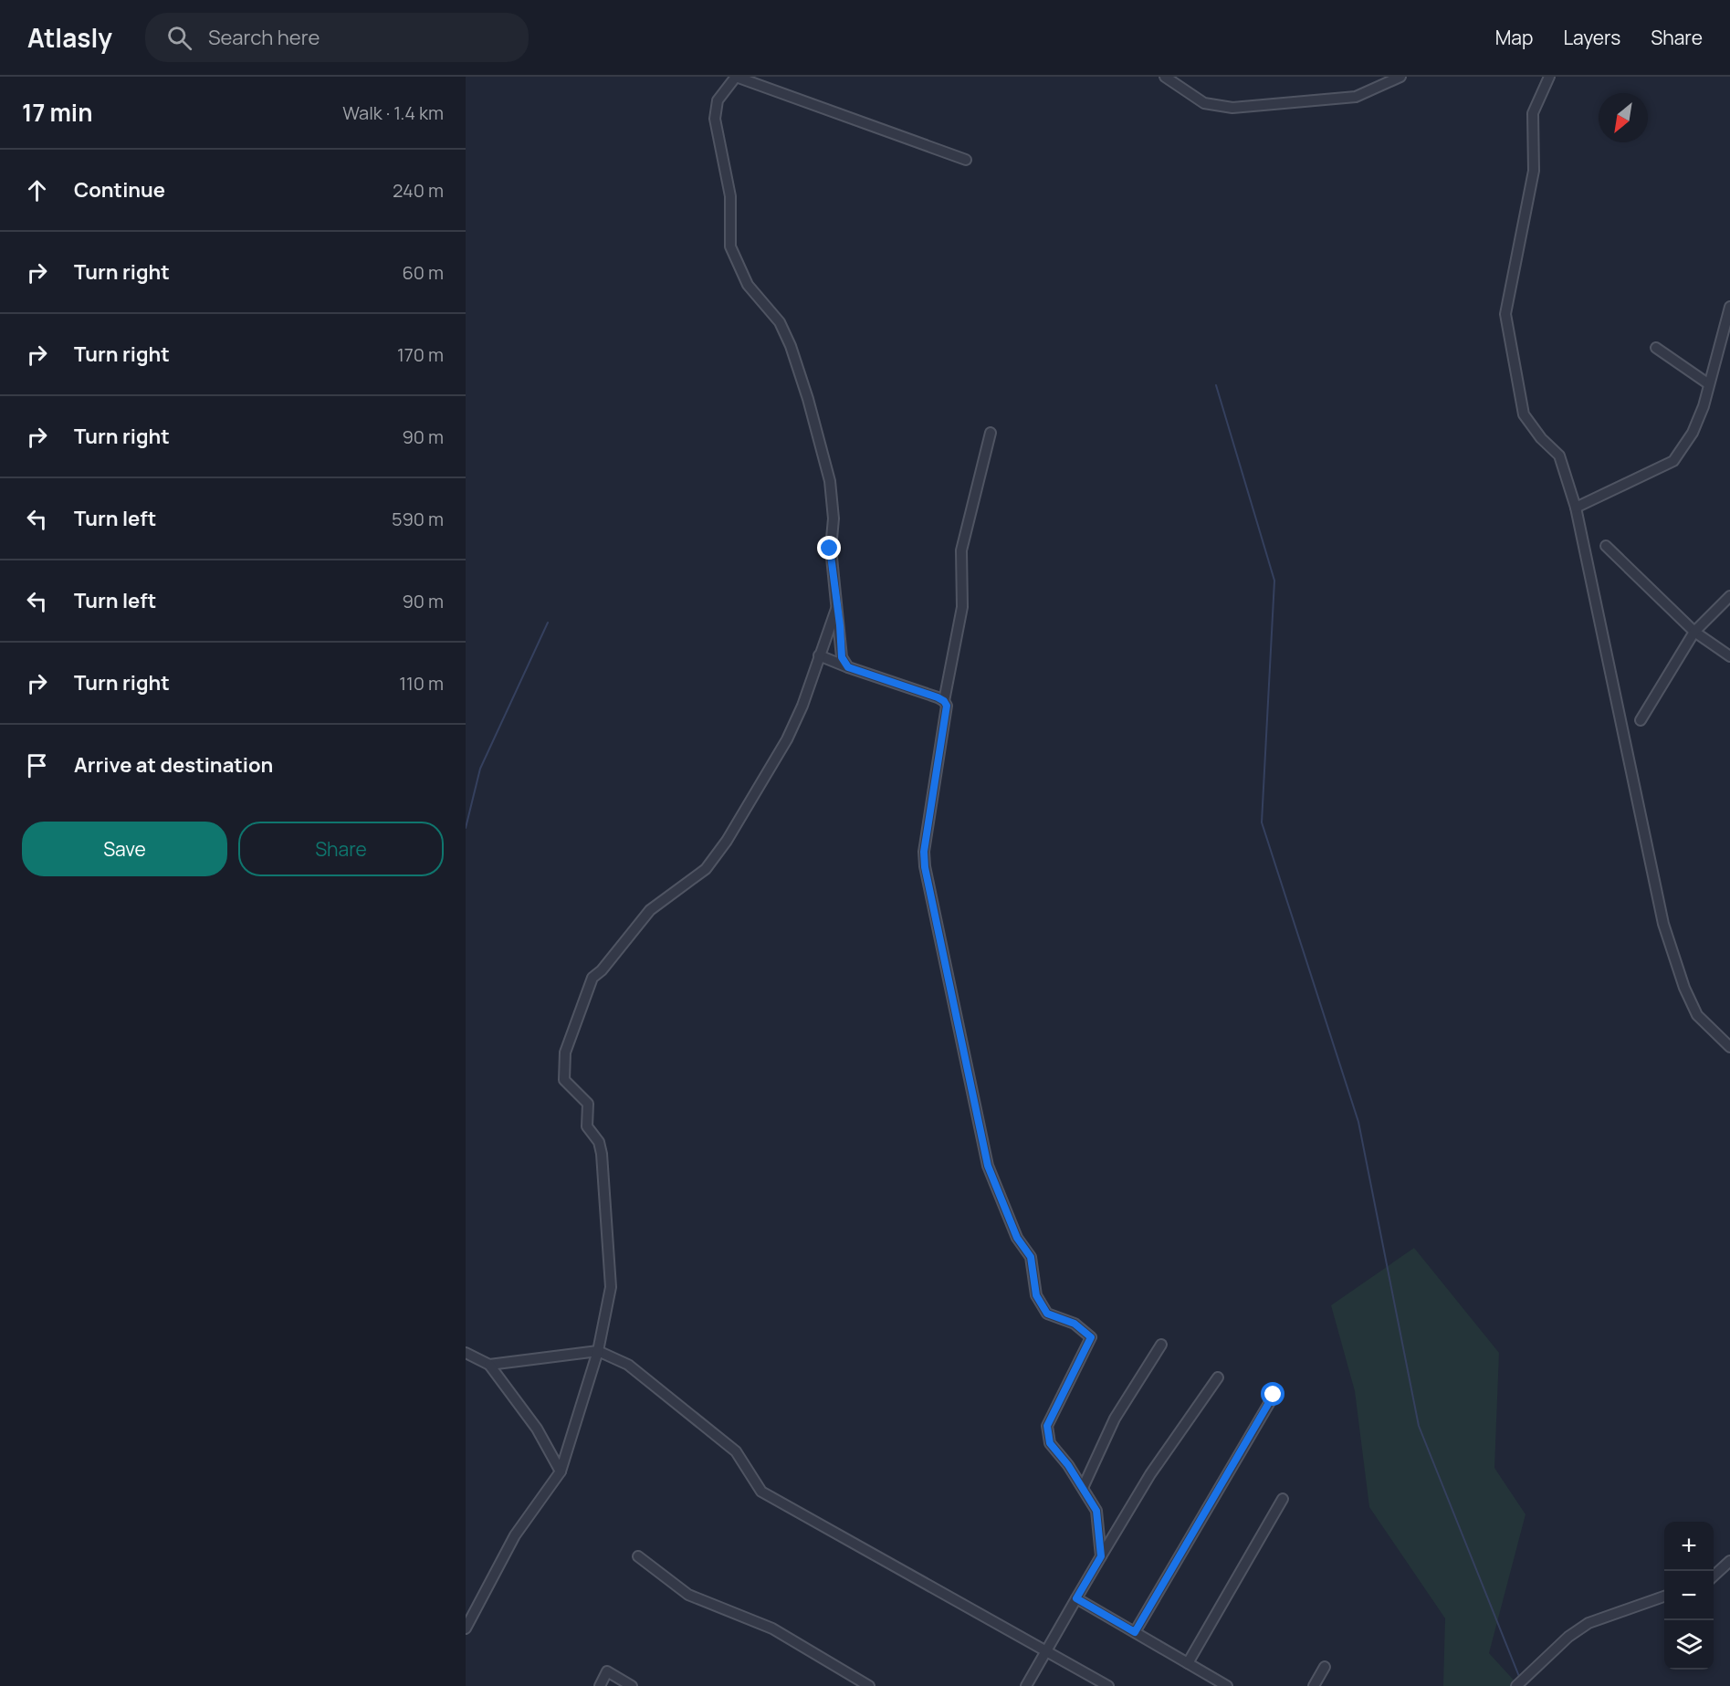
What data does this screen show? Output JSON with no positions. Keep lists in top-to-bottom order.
{
  "north": "bottom left",
  "page": {
    "header": "Atlasly",
    "search": "Search here",
    "nav": ["Map", "Layers", "Share"],
    "heading": ["17 min", "Walk · 1.4 km"],
    "list": [
      ["Continue", "240 m"],
      ["Turn right", "60 m"],
      ["Turn right", "170 m"],
      ["Turn right", "90 m"],
      ["Turn left", "590 m"],
      ["Turn left", "90 m"],
      ["Turn right", "110 m"],
      "Arrive at destination"
    ],
    "buttons": ["Save", "Share"],
    "map_buttons": ["+", "−"]
  }
}
